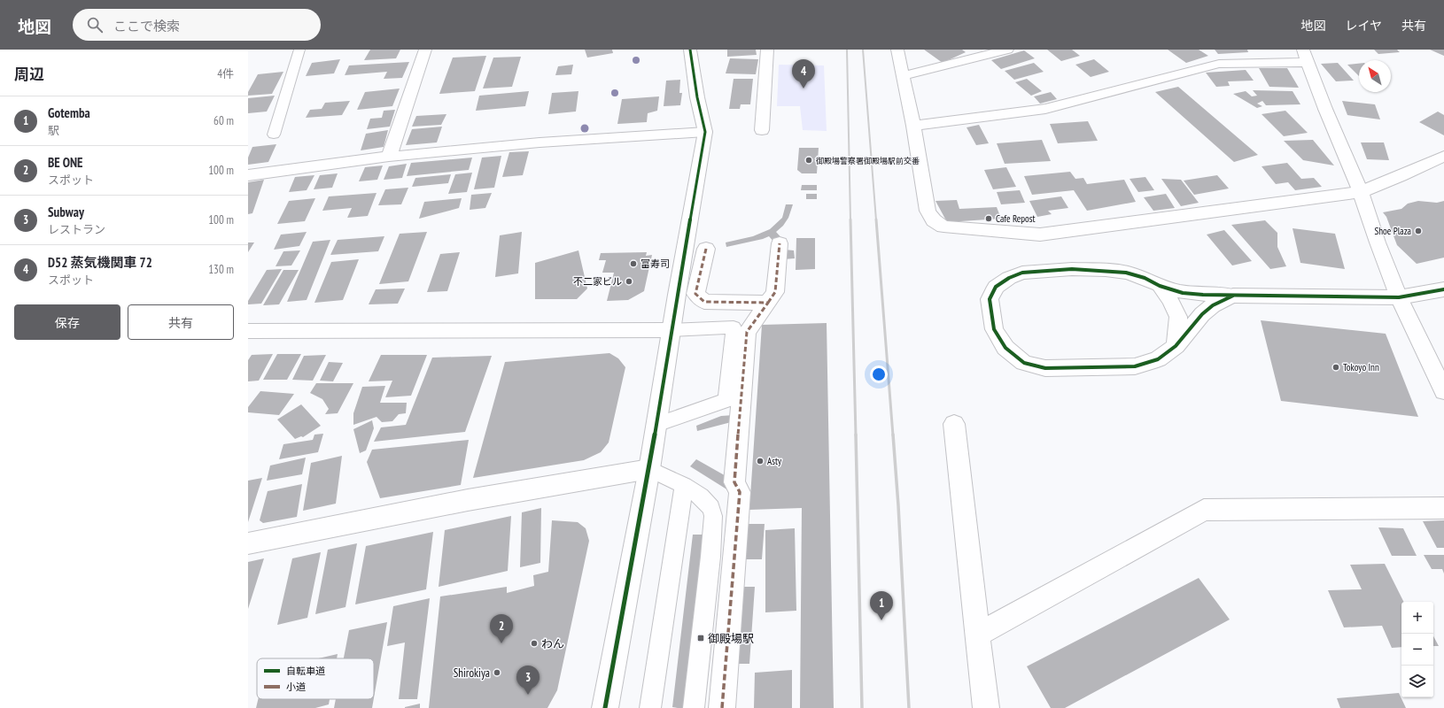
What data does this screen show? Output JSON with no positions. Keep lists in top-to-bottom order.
{
  "places": {
    "other": [
      "御殿場警察署御殿場駅前交番",
      "Cafe Repost",
      "Shoe Plaza",
      "富寿司",
      "不二家ビル",
      "Tokoyo Inn",
      "Asty",
      "わん",
      "Shirokiya"
    ],
    "transit": ["御殿場駅"]
  },
  "legend": ["自転車道", "小道"],
  "north": "top left",
  "page": {
    "header": "地図",
    "search": "ここで検索",
    "nav": ["地図", "レイヤ", "共有"],
    "heading": ["周辺", "4件"],
    "pins": [
      "4",
      "1",
      "2",
      "3"
    ],
    "list": [
      {
        "mark": "1",
        "name": "Gotemba",
        "note": "駅",
        "value": "60 m"
      },
      {
        "mark": "2",
        "name": "BE ONE",
        "note": "スポット",
        "value": "100 m"
      },
      {
        "mark": "3",
        "name": "Subway",
        "note": "レストラン",
        "value": "100 m"
      },
      {
        "mark": "4",
        "name": "D52 蒸気機関車 72",
        "note": "スポット",
        "value": "130 m"
      }
    ],
    "buttons": ["保存", "共有"],
    "map_buttons": ["+", "−"]
  }
}
